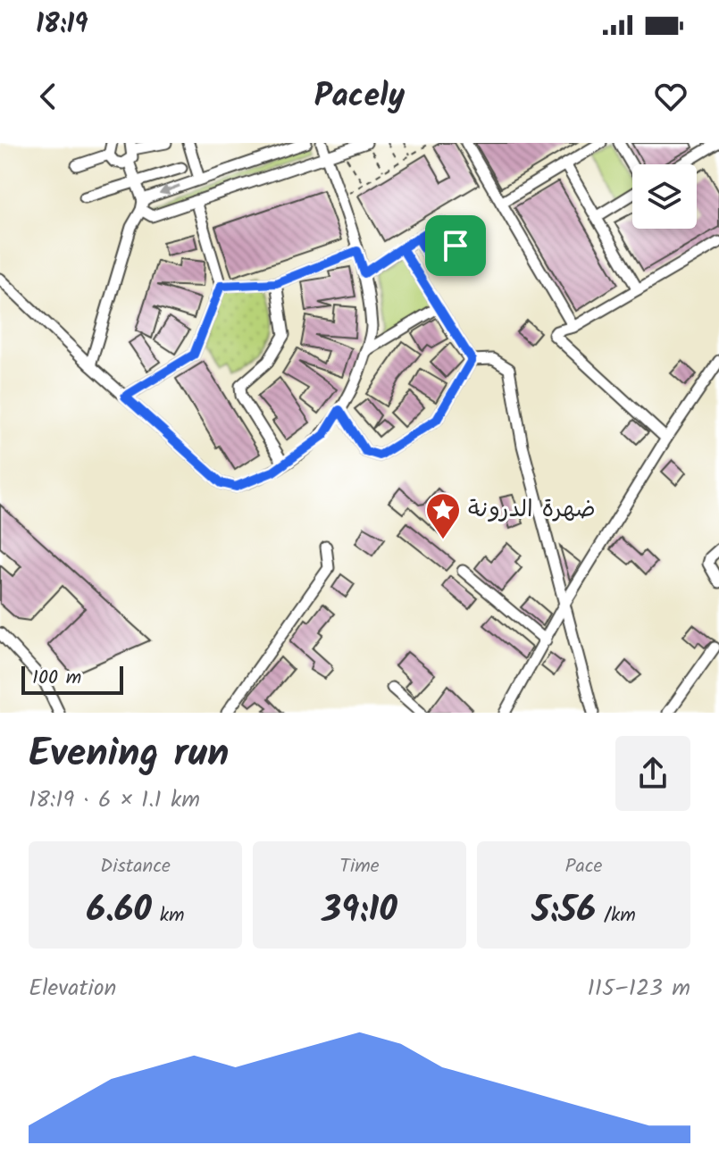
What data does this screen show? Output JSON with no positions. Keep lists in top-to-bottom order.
{
  "places": {
    "place": ["ضهرة الدرونة"]
  },
  "scale_bar": "100 m",
  "page": {
    "status": "18:19",
    "header": "Pacely",
    "scale": "100 m",
    "heading": ["Evening run", "18:19 · 6 × 1.1 km"],
    "stats": [
      ["Distance", "6.60 km"],
      ["Time", "39:10"],
      ["Pace", "5:56 /km"]
    ],
    "chart": ["Elevation", "115–123 m"]
  }
}
